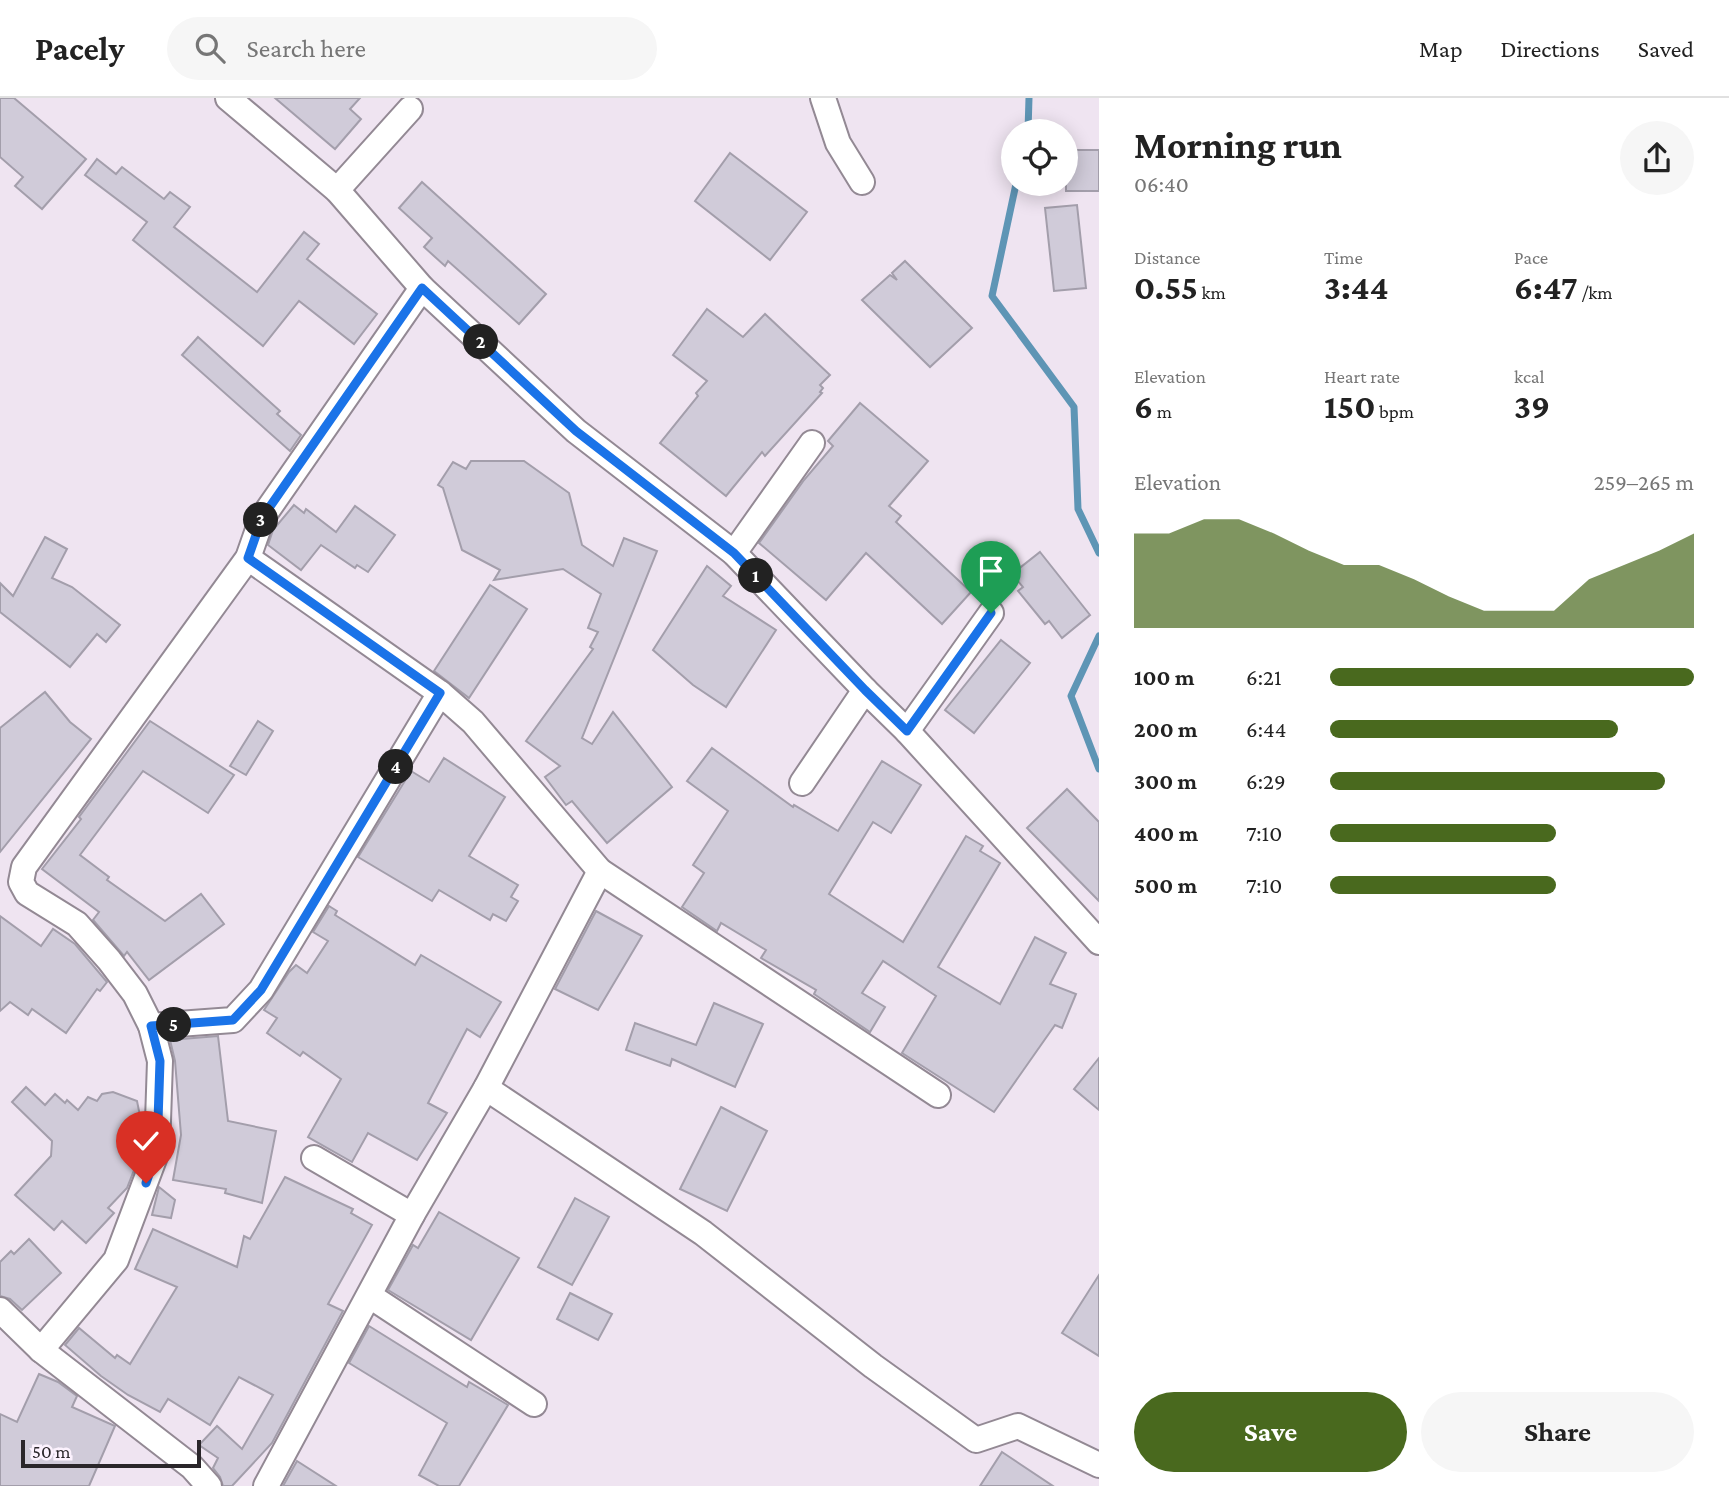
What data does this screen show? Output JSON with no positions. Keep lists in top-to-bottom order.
{
  "scale_bar": "50 m",
  "page": {
    "header": "Pacely",
    "search": "Search here",
    "nav": ["Map", "Directions", "Saved"],
    "heading": ["Morning run", "06:40"],
    "stats": [
      ["Distance", "0.55 km"],
      ["Time", "3:44"],
      ["Pace", "6:47 /km"],
      ["Elevation", "6 m"],
      ["Heart rate", "150 bpm"],
      ["kcal", "39"]
    ],
    "pins": [
      "2",
      "3",
      "1",
      "4",
      "5"
    ],
    "chart": ["Elevation", "259–265 m"],
    "list": [
      {
        "name": "100 m",
        "note": "6:21"
      },
      {
        "name": "200 m",
        "note": "6:44"
      },
      {
        "name": "300 m",
        "note": "6:29"
      },
      {
        "name": "400 m",
        "note": "7:10"
      },
      {
        "name": "500 m",
        "note": "7:10"
      }
    ],
    "buttons": ["Save", "Share"],
    "scale": "50 m"
  }
}
